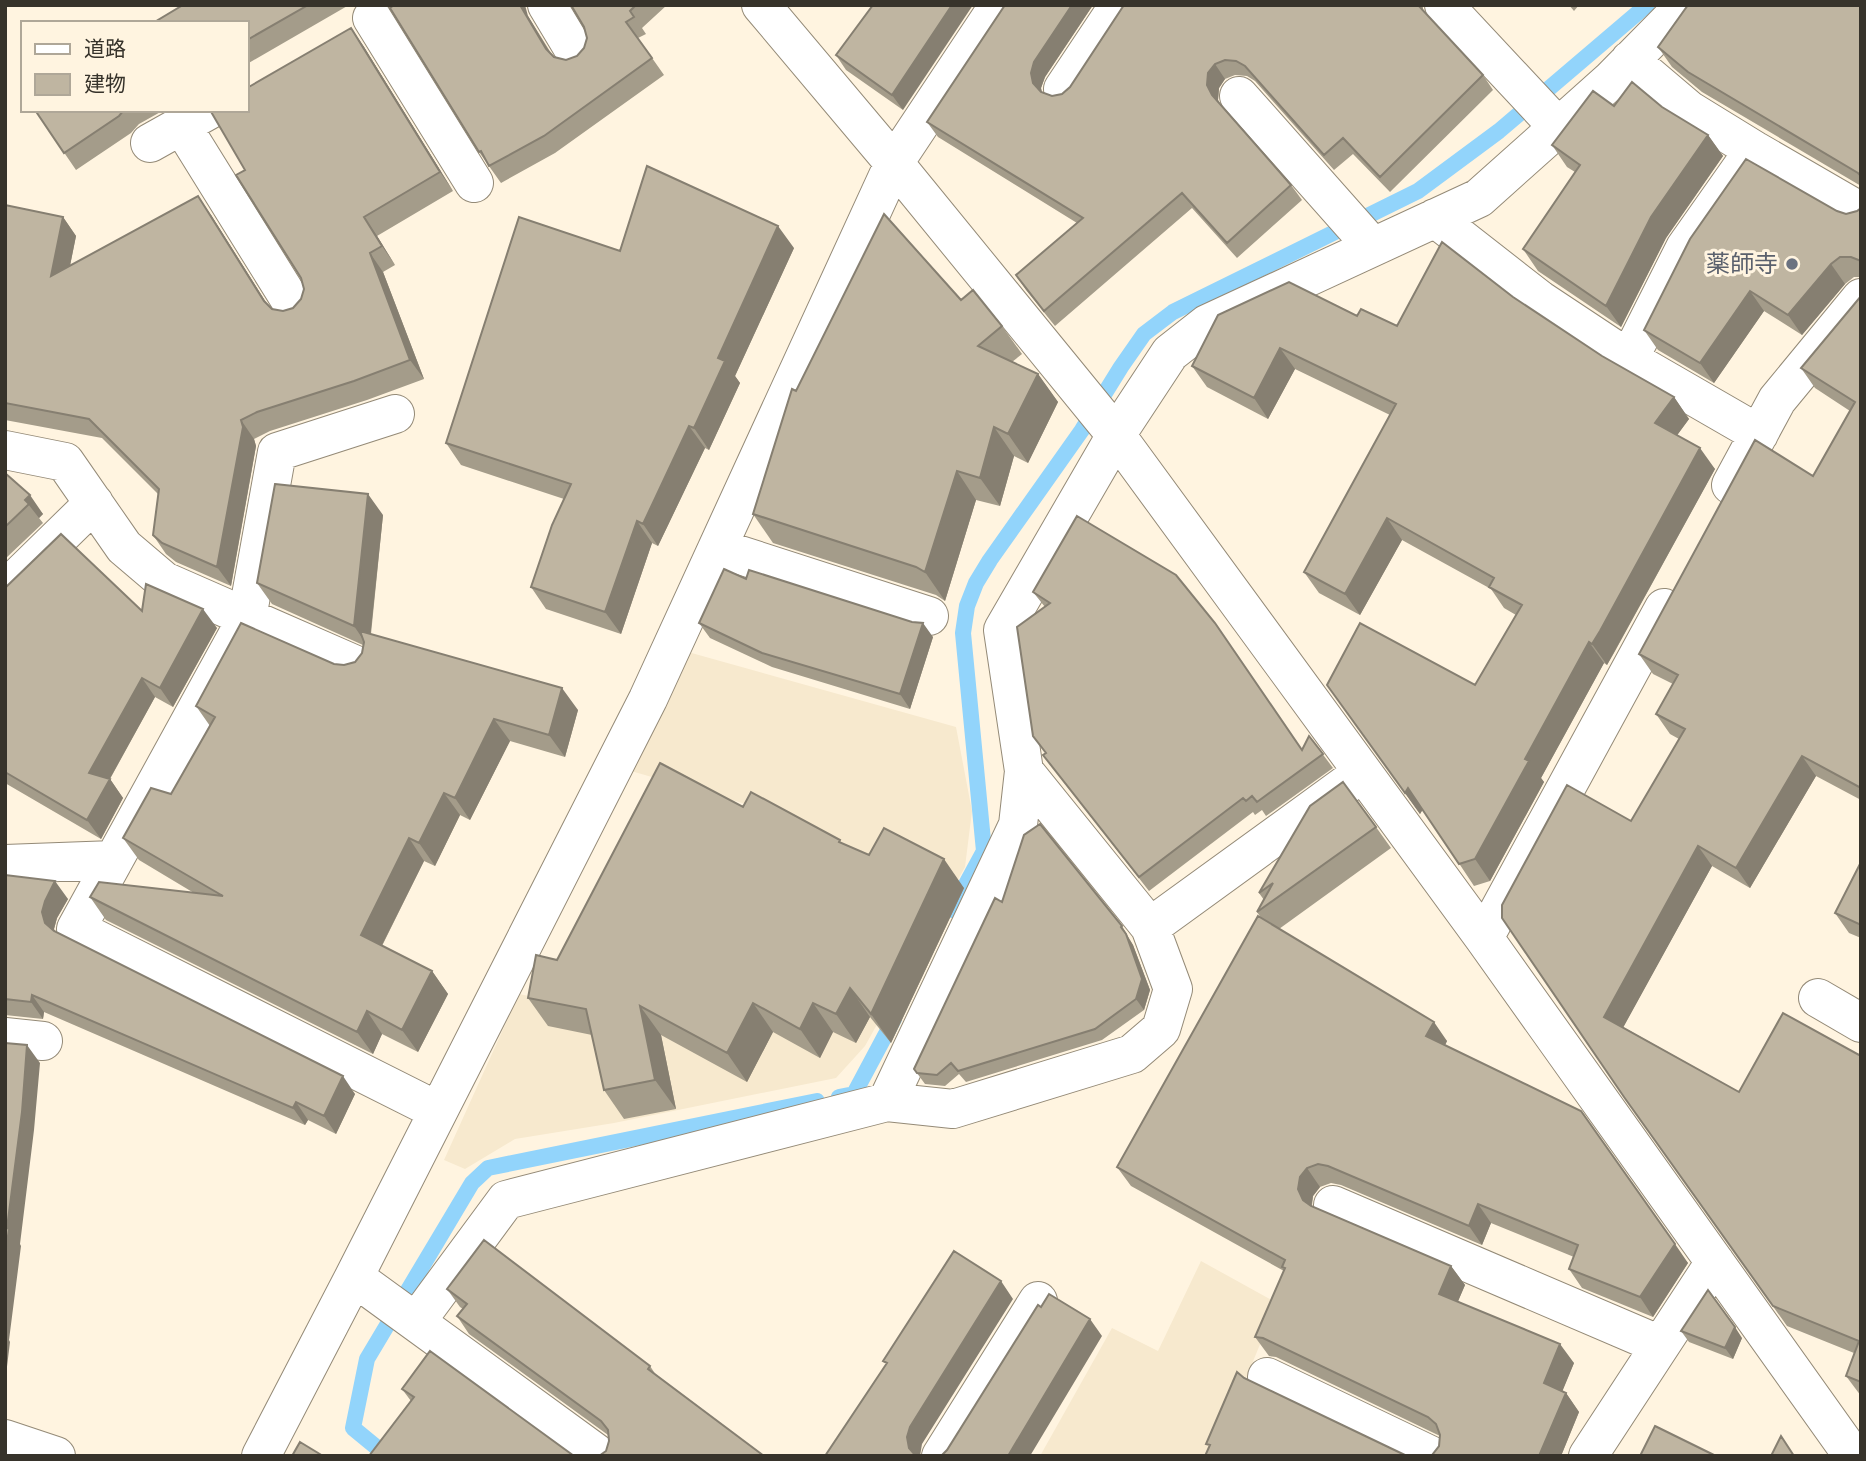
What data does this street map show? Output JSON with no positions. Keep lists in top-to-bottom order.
{
  "places": ["薬師寺"],
  "legend": ["道路", "建物"]
}
